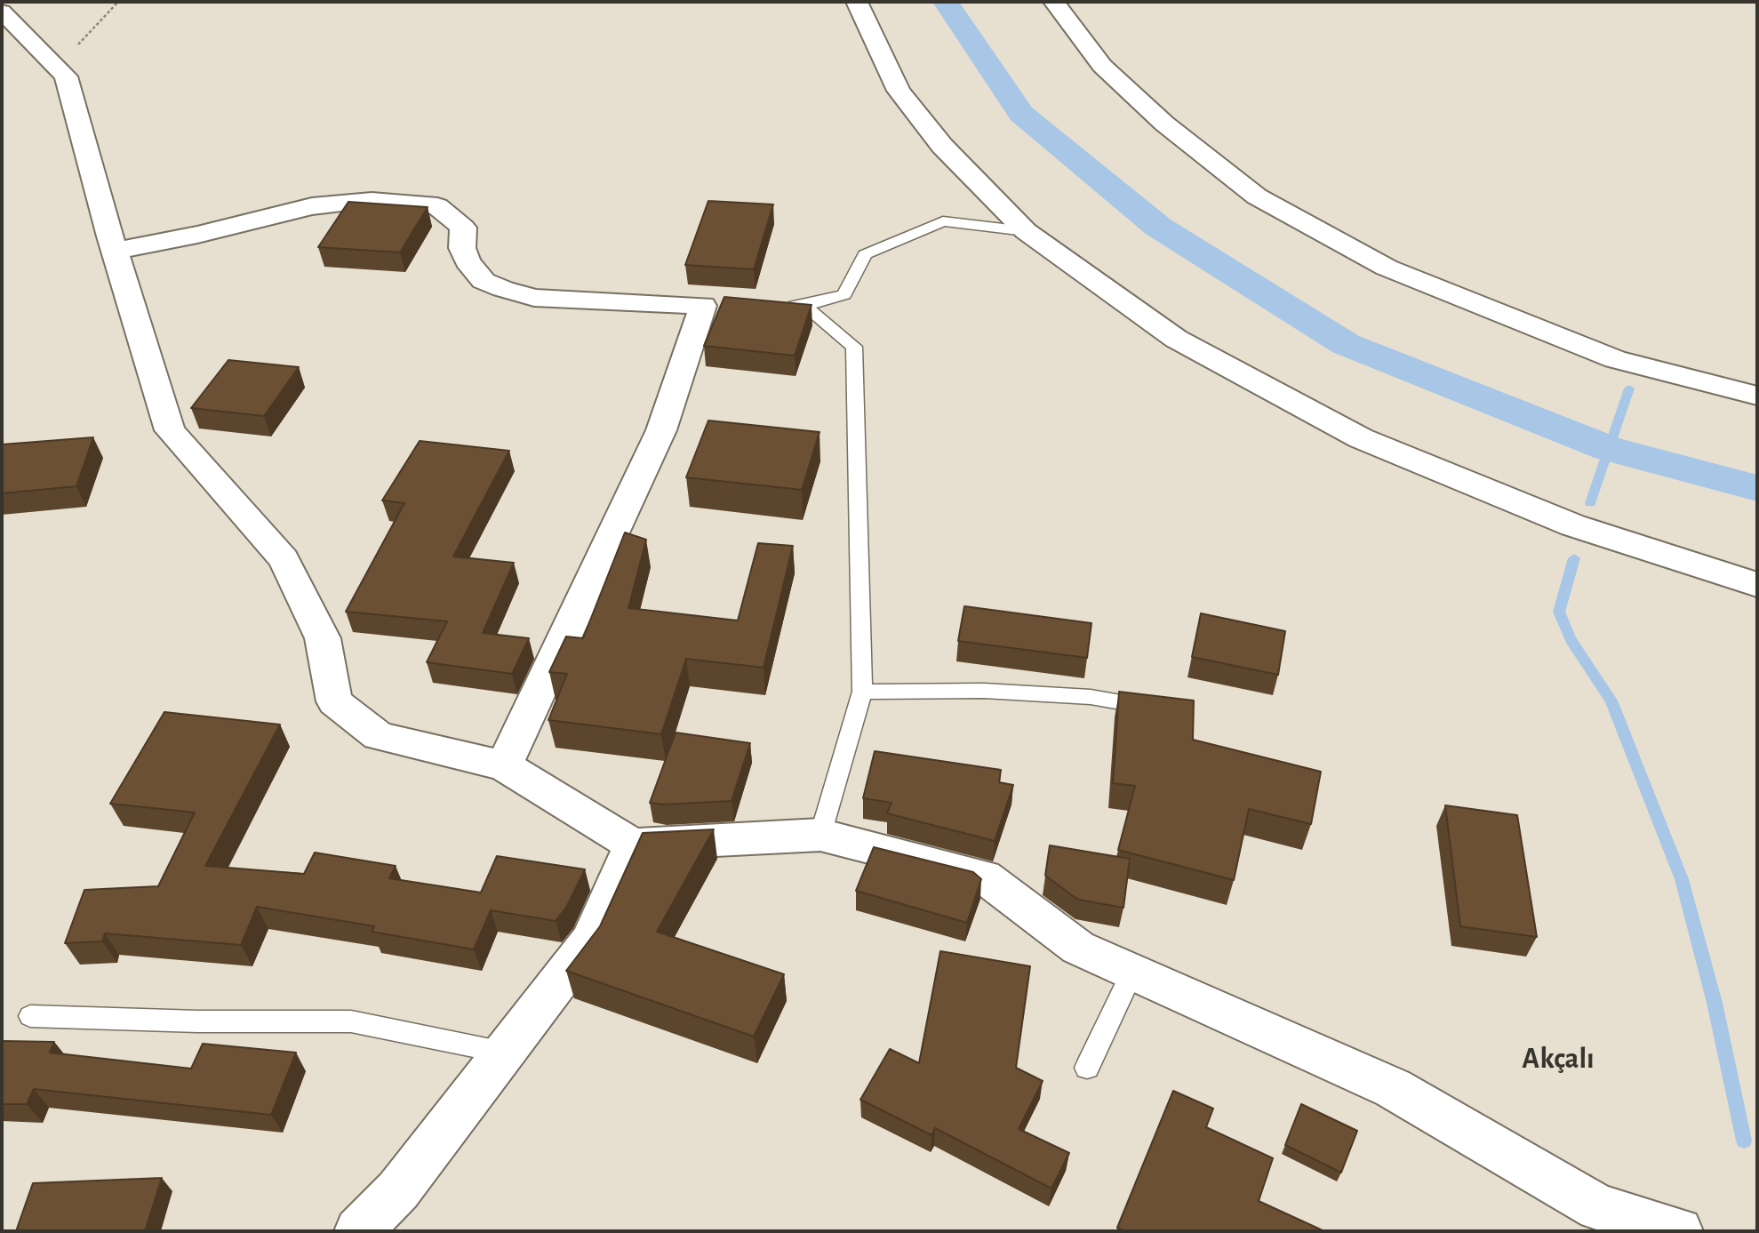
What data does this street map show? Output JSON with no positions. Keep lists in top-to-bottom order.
{
  "districts": ["Akçalı"]
}
